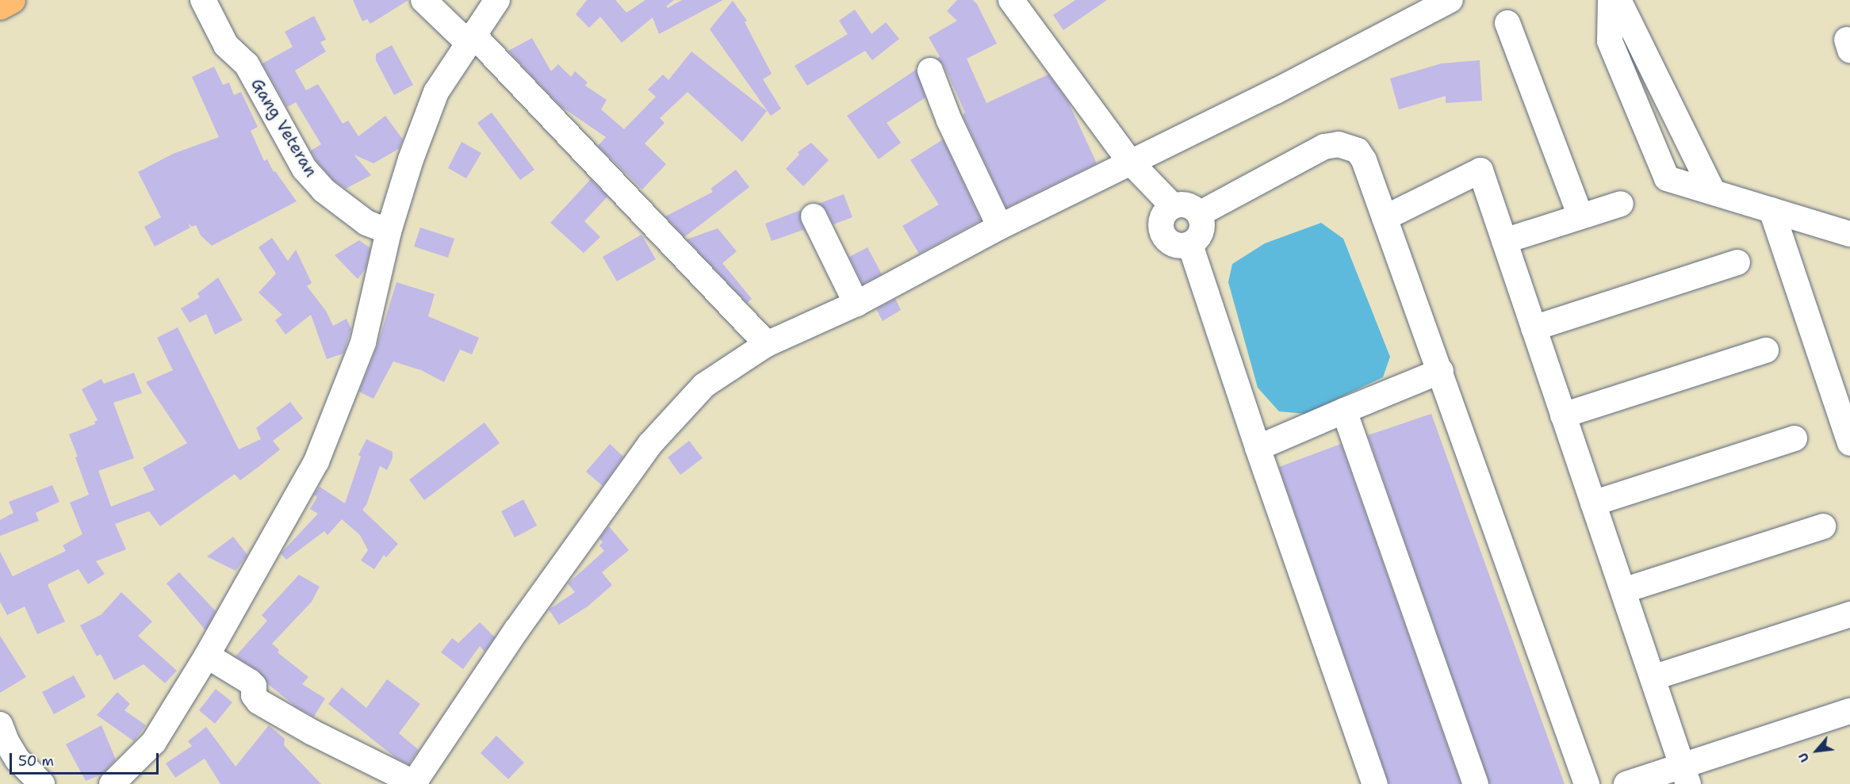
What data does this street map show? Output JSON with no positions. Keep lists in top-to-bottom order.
{
  "streets": {
    "street": ["Gang Veteran"]
  },
  "scale_bar": "50 m",
  "north": "bottom left"
}
